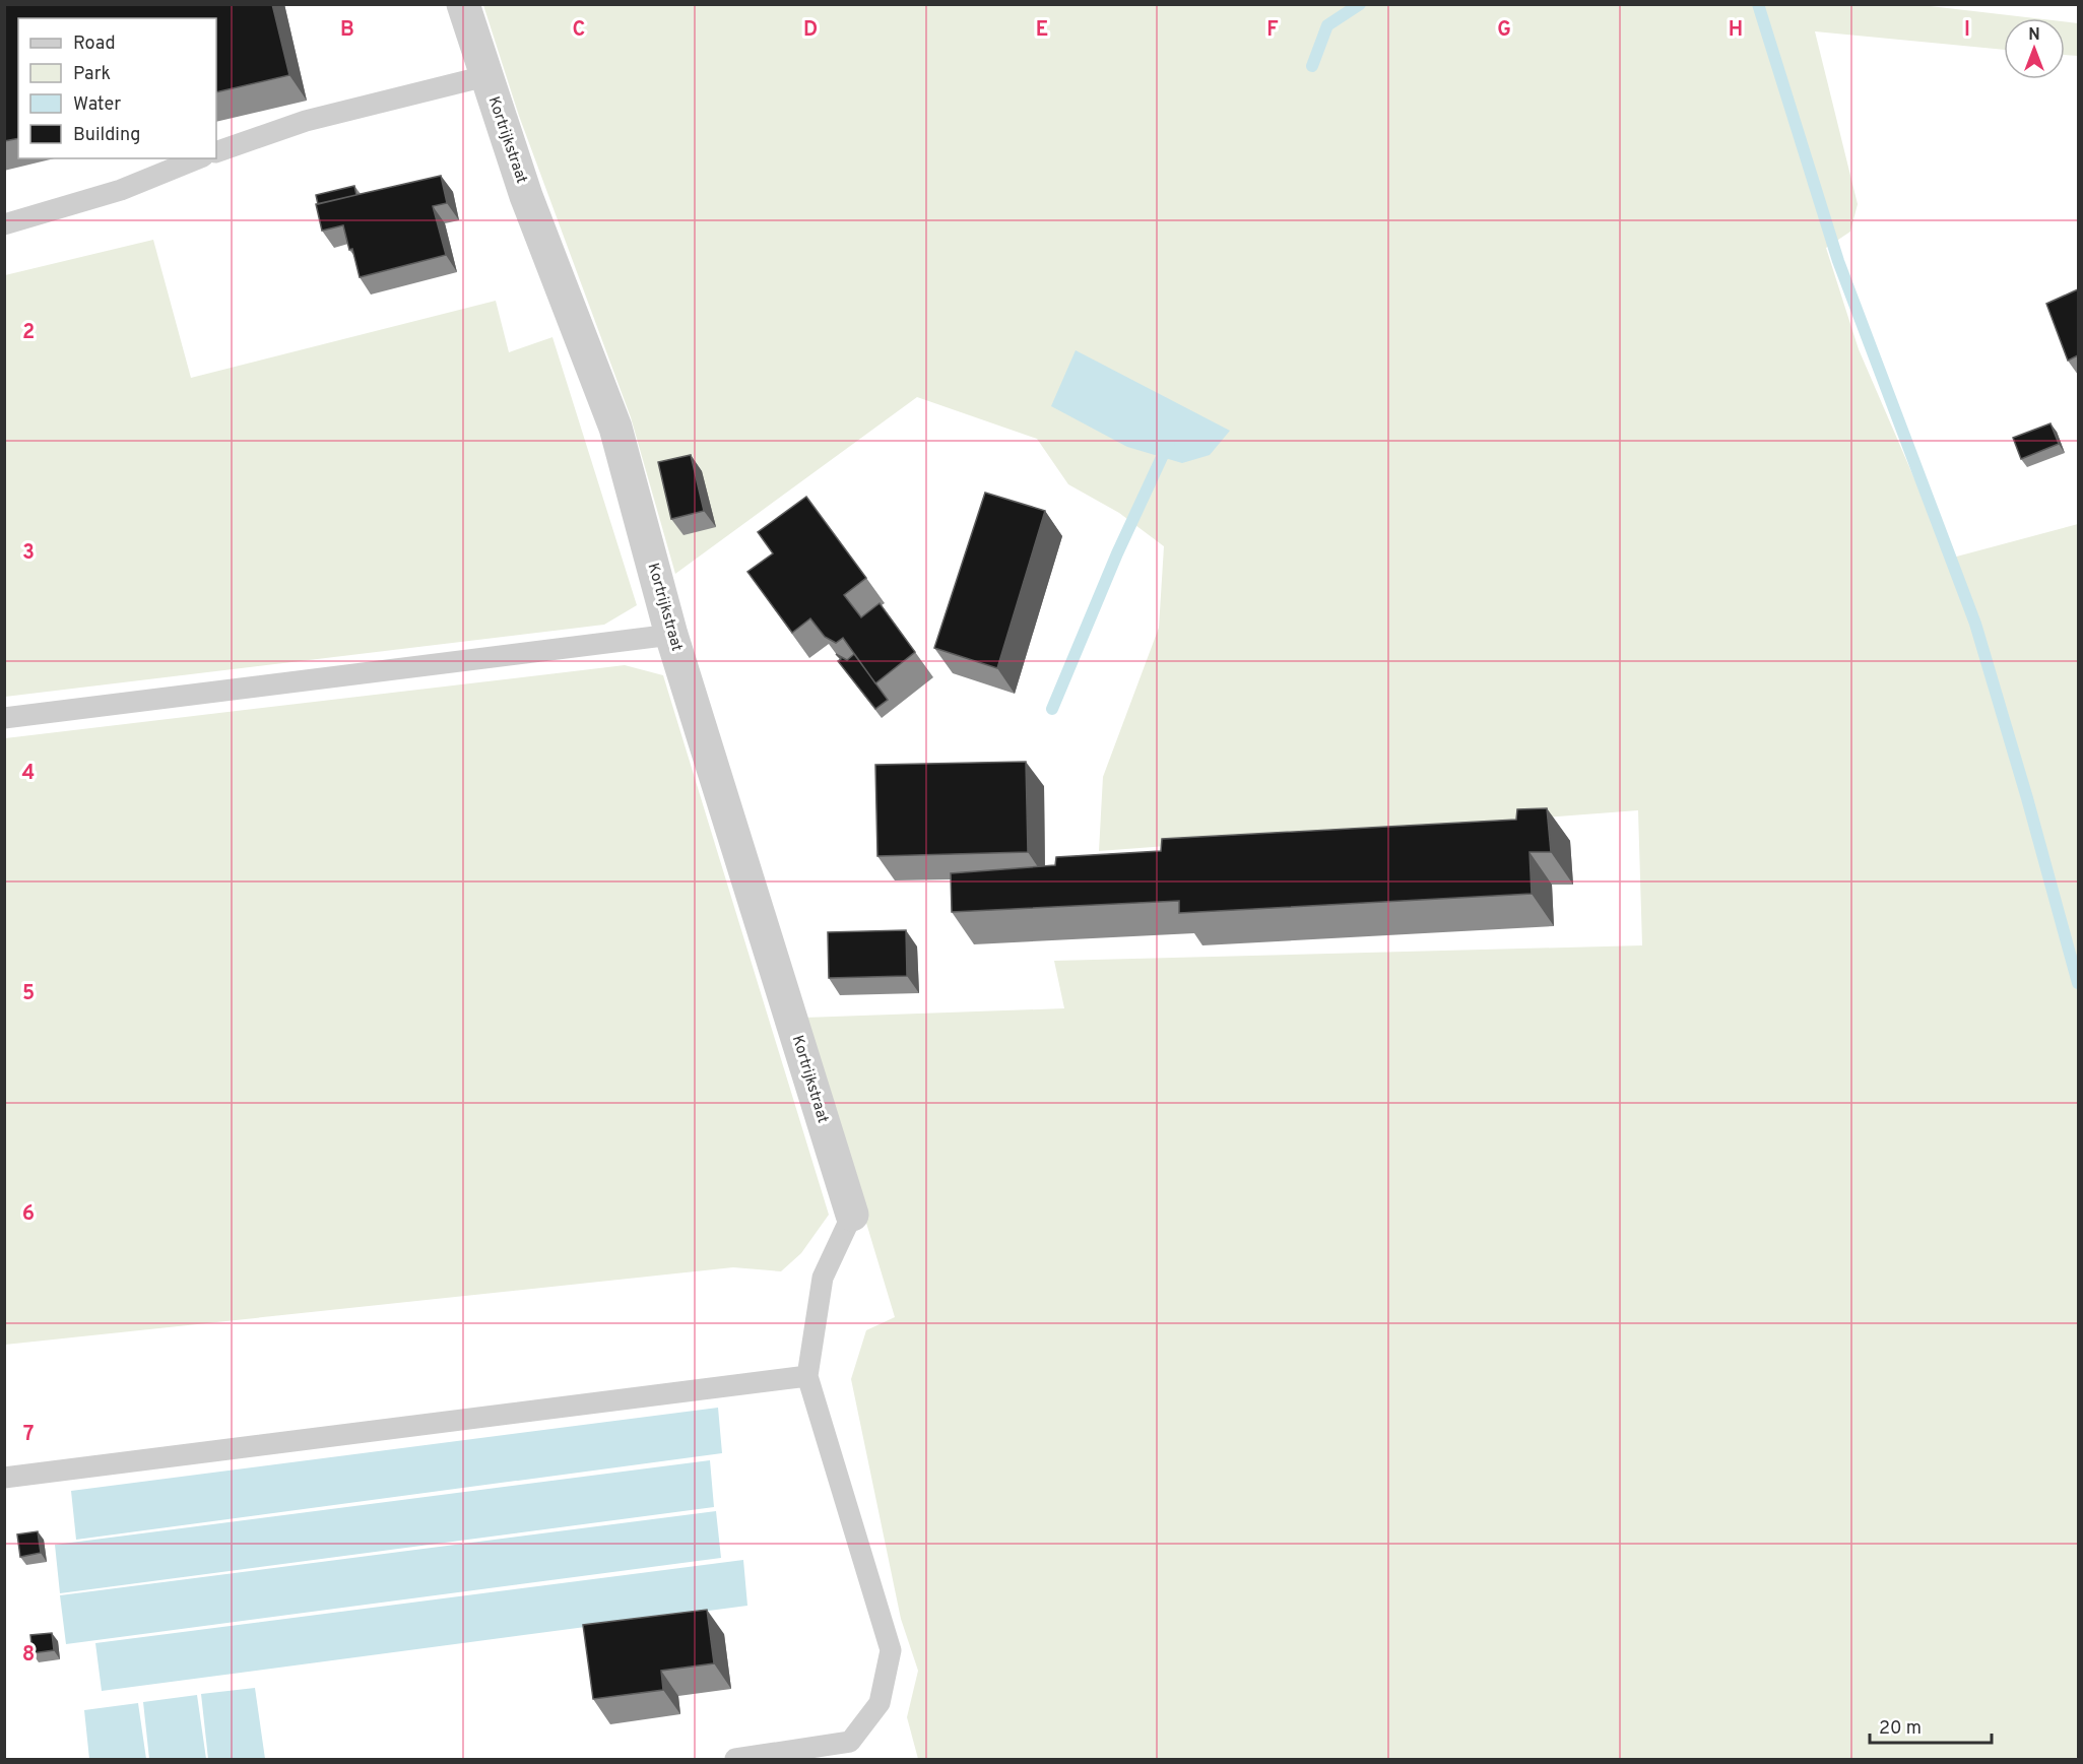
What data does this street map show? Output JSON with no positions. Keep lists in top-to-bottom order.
{
  "streets": {
    "street": ["Kortrijkstraat"]
  },
  "legend": [
    "Road",
    "Park",
    "Water",
    "Building"
  ],
  "scale_bar": "20 m",
  "north": "top",
  "grid": {
    "columns": [
      "B",
      "C",
      "D",
      "E",
      "F",
      "G",
      "H",
      "I"
    ],
    "rows": [
      "2",
      "3",
      "4",
      "5",
      "6",
      "7",
      "8"
    ]
  }
}
